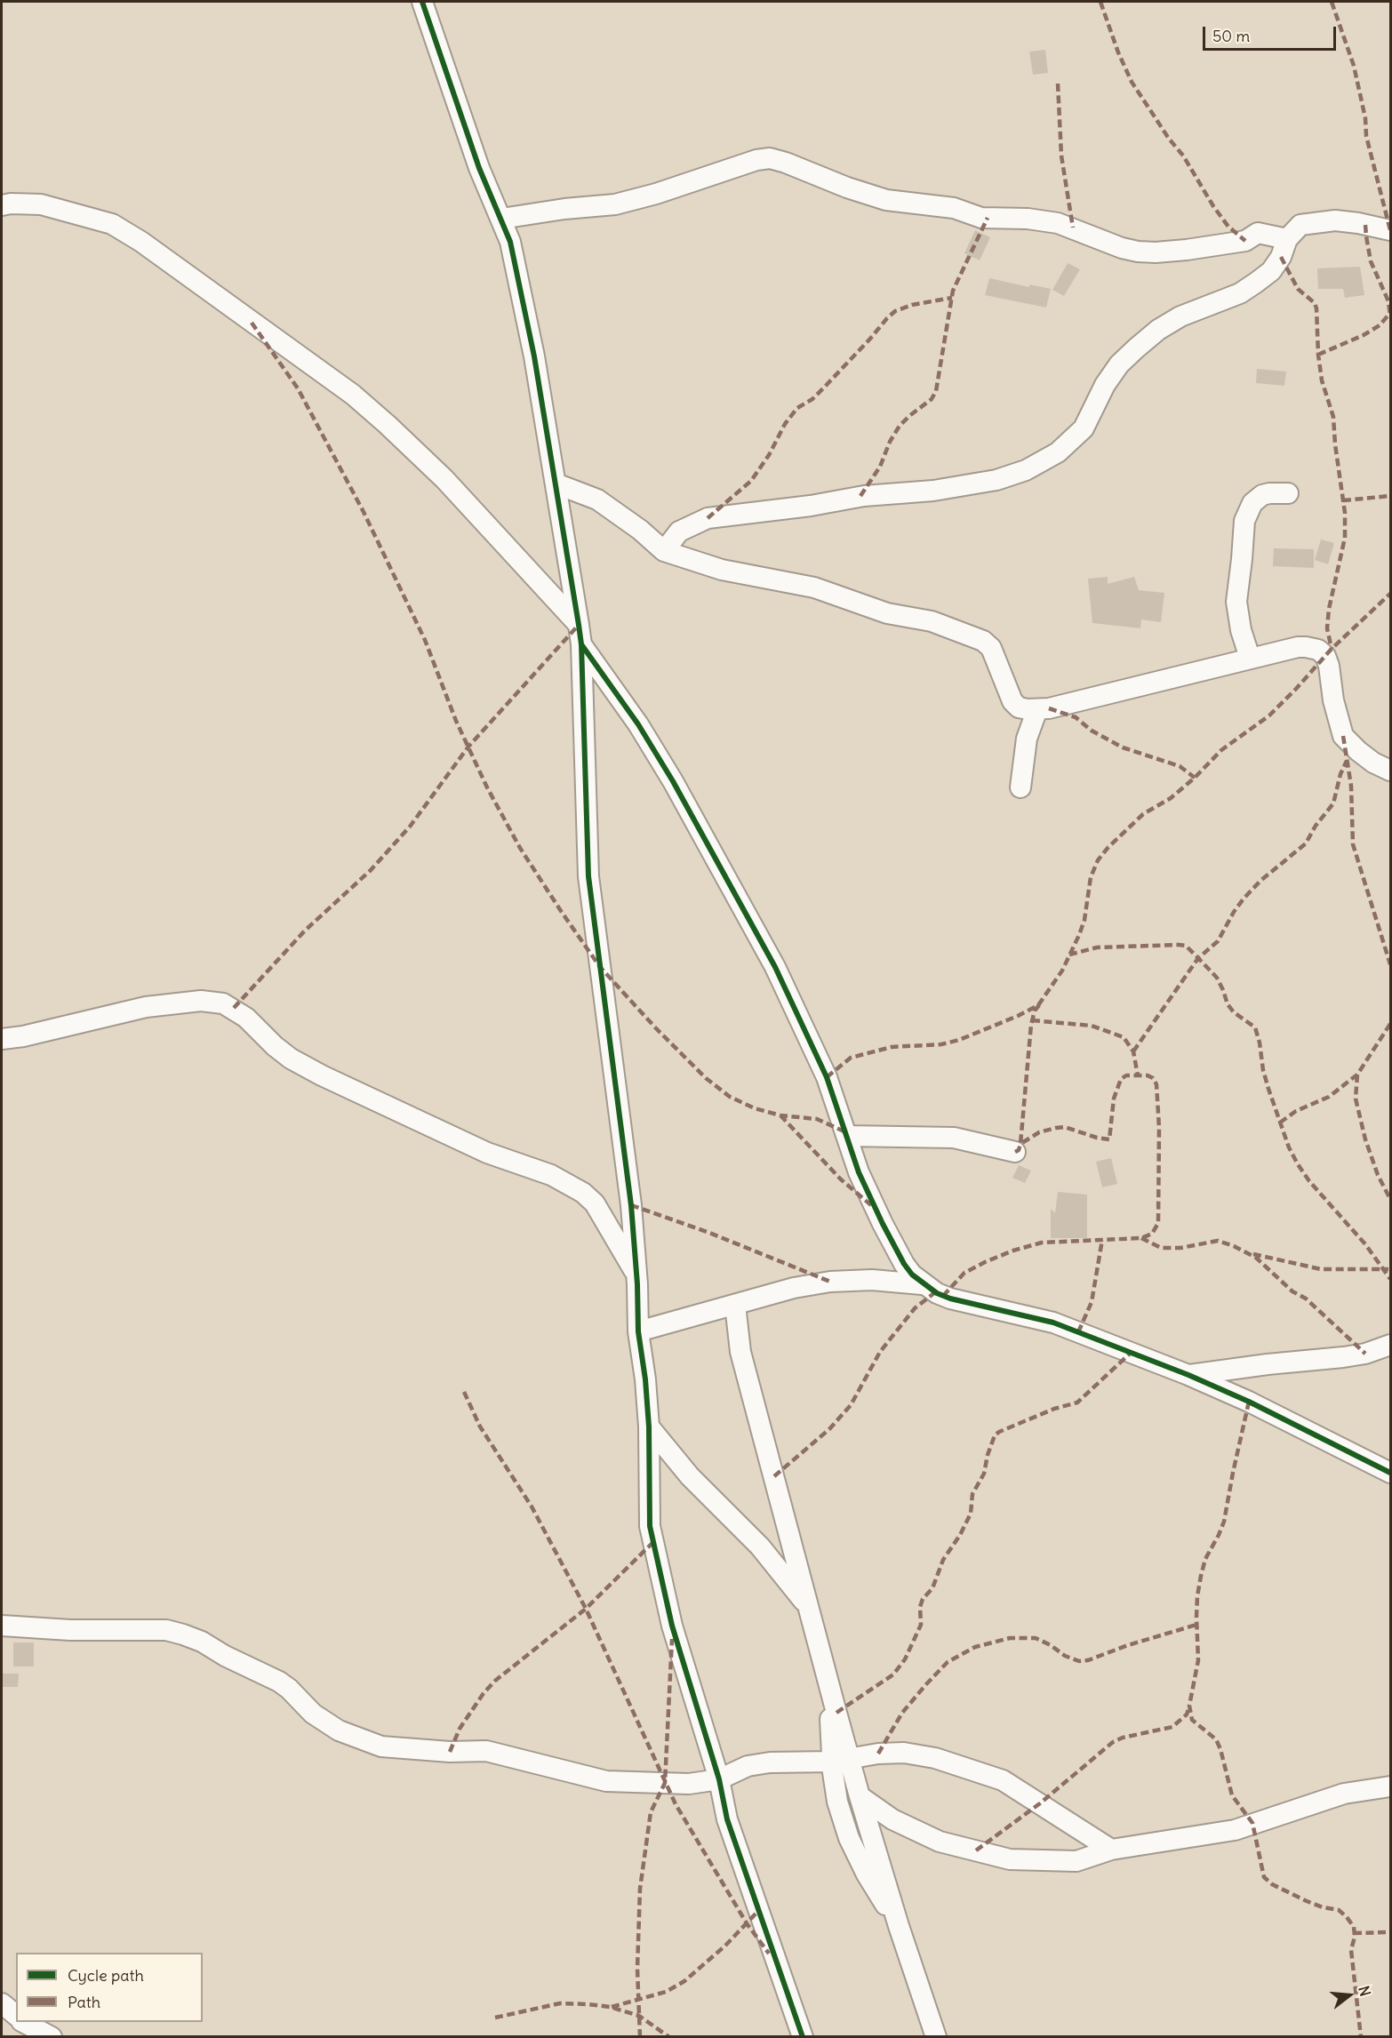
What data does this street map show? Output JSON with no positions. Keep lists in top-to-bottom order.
{
  "legend": ["Cycle path", "Path"],
  "scale_bar": "50 m",
  "north": "right"
}
